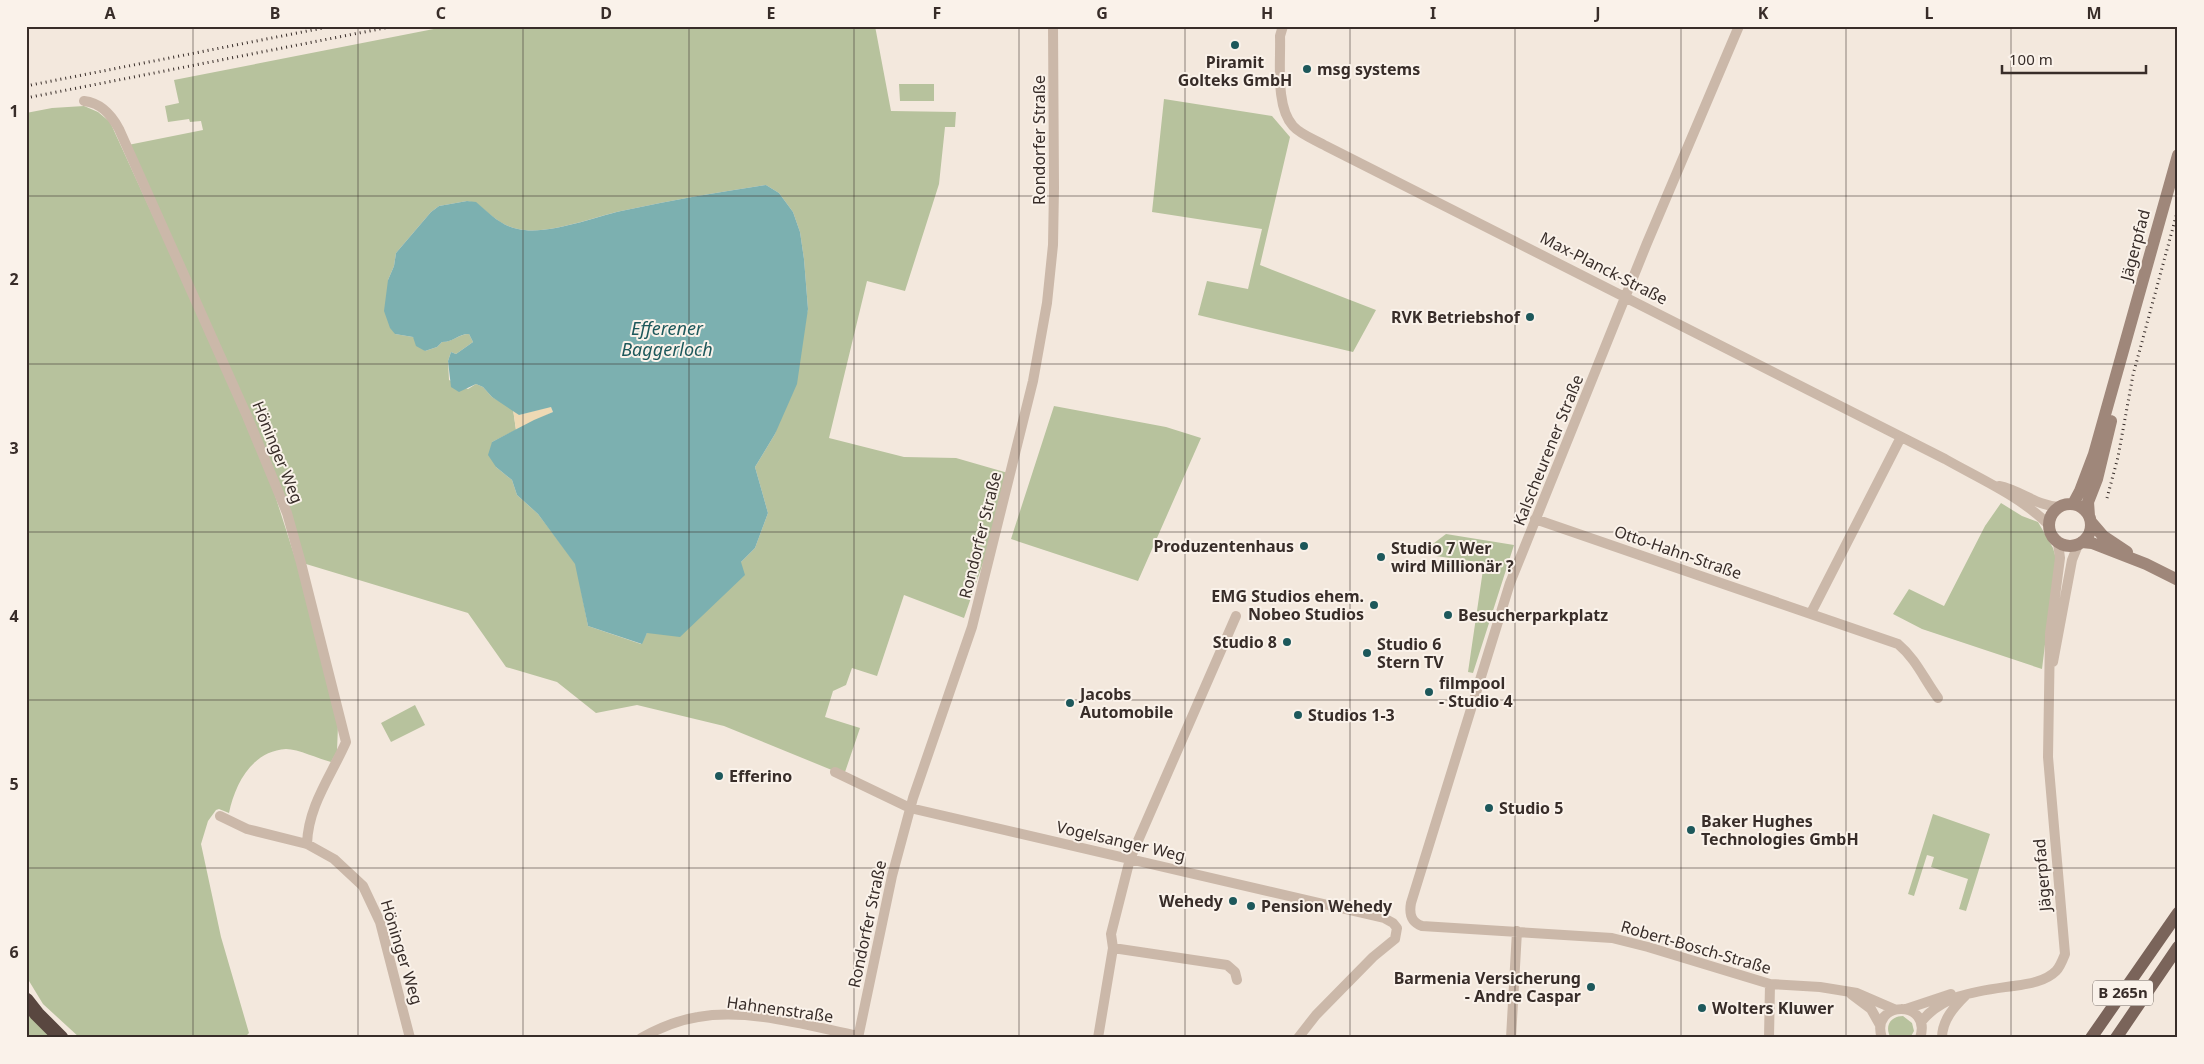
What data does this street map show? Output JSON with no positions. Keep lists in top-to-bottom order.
{
  "streets": {
    "main road": ["Jägerpfad", "B 265n"],
    "street": [
      "Rondorfer Straße",
      "Max-Planck-Straße",
      "Kalscheurener Straße",
      "Höninger Weg",
      "Otto-Hahn-Straße",
      "Vogelsanger Weg",
      "Robert-Bosch-Straße",
      "Hahnenstraße"
    ]
  },
  "crossings": [
    ["Rondorfer Straße", "Vogelsanger Weg"],
    ["Rondorfer Straße", "Hahnenstraße"],
    ["Jägerpfad", "Max-Planck-Straße"],
    ["Max-Planck-Straße", "Kalscheurener Straße"],
    ["Kalscheurener Straße", "Otto-Hahn-Straße"],
    ["Kalscheurener Straße", "Robert-Bosch-Straße"]
  ],
  "water": ["Efferener Baggerloch"],
  "places": [
    "Piramit Golteks GmbH",
    "msg systems",
    "RVK Betriebshof",
    "Produzentenhaus",
    "Studio 7 Wer wird Millionär ?",
    "EMG Studios ehem. Nobeo Studios",
    "Besucherparkplatz",
    "Studio 8",
    "Studio 6 Stern TV",
    "filmpool - Studio 4",
    "Jacobs Automobile",
    "Studios 1-3",
    "Efferino",
    "Studio 5",
    "Baker Hughes Technologies GmbH",
    "Wehedy",
    "Pension Wehedy",
    "Barmenia Versicherung - Andre Caspar",
    "Wolters Kluwer"
  ],
  "scale_bar": "100 m",
  "grid": {
    "columns": [
      "A",
      "B",
      "C",
      "D",
      "E",
      "F",
      "G",
      "H",
      "I",
      "J",
      "K",
      "L",
      "M"
    ],
    "rows": [
      "1",
      "2",
      "3",
      "4",
      "5",
      "6"
    ]
  }
}
